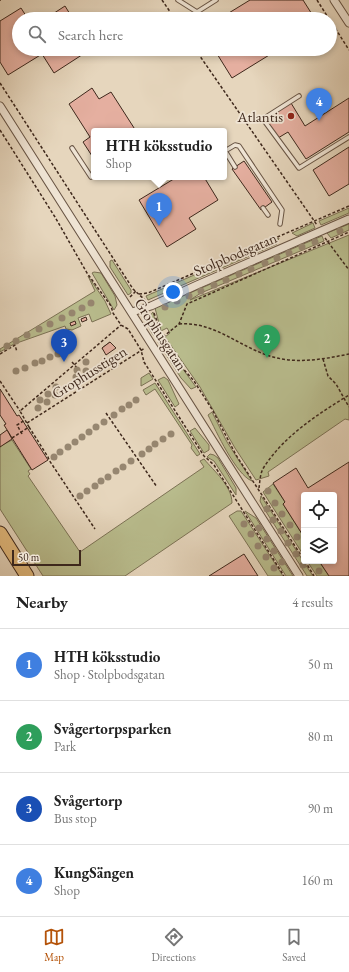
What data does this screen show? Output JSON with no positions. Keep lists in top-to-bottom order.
{
  "streets": {
    "street": ["Stolpbodsgatan", "Grophusgatan"],
    "path": ["Grophusstigen"]
  },
  "crossings": [
    ["Stolpbodsgatan", "Grophusgatan"],
    ["Grophusgatan", "Grophusstigen"]
  ],
  "places": ["Atlantis"],
  "scale_bar": "50 m",
  "page": {
    "search": "Search here",
    "pins": [
      "4",
      "1",
      "2",
      "3"
    ],
    "popup": ["HTH köksstudio", "Shop"],
    "scale": "50 m",
    "heading": ["Nearby", "4 results"],
    "list": [
      {
        "mark": "1",
        "name": "HTH köksstudio",
        "note": "Shop · Stolpbodsgatan",
        "value": "50 m"
      },
      {
        "mark": "2",
        "name": "Svågertorpsparken",
        "note": "Park",
        "value": "80 m"
      },
      {
        "mark": "3",
        "name": "Svågertorp",
        "note": "Bus stop",
        "value": "90 m"
      },
      {
        "mark": "4",
        "name": "KungSängen",
        "note": "Shop",
        "value": "160 m"
      }
    ],
    "nav": ["Map", "Directions", "Saved"]
  }
}
